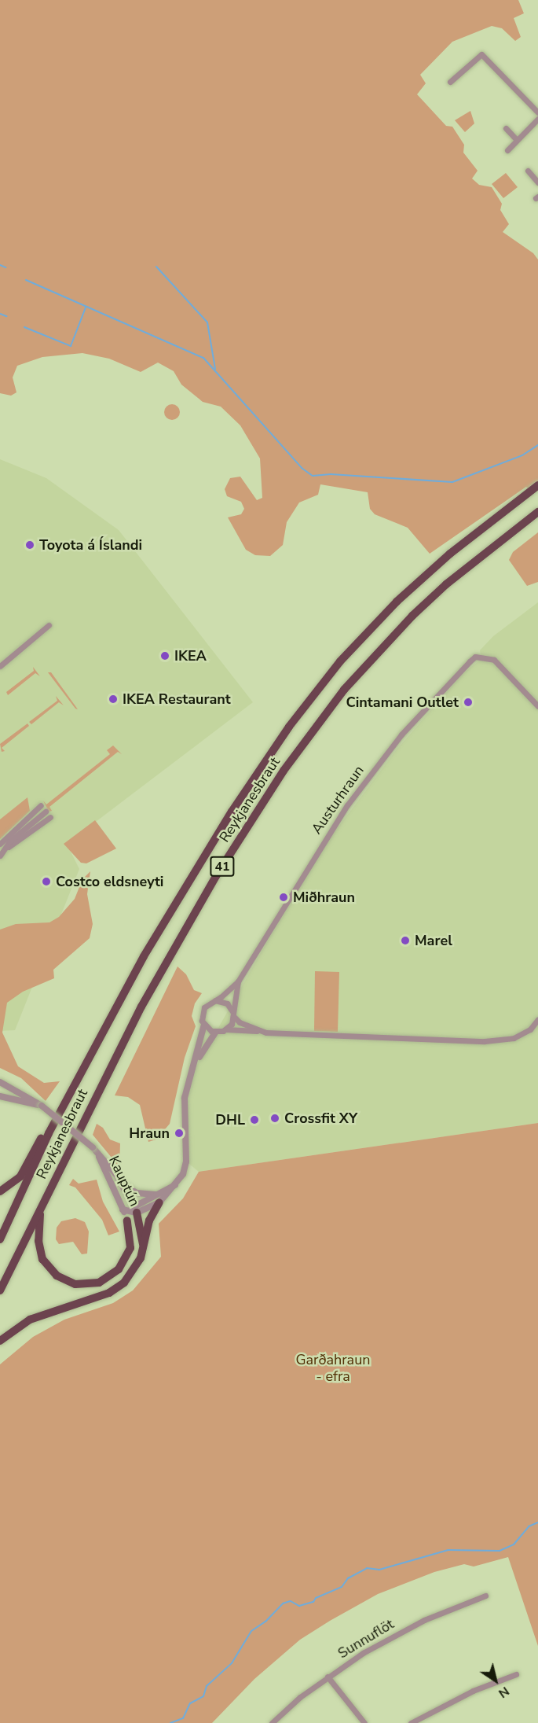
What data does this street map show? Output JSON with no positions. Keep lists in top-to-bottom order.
{
  "streets": {
    "highway": ["Reykjanesbraut", "41"],
    "street": ["Austurhraun", "Kauptún", "Sunnuflöt"]
  },
  "crossings": [
    ["Austurhraun", "Kauptún"]
  ],
  "parks": ["Garðahraun - efra"],
  "places": [
    "Toyota á Íslandi",
    "IKEA",
    "IKEA Restaurant",
    "Cintamani Outlet",
    "Costco eldsneyti",
    "Miðhraun",
    "Marel",
    "Crossfit XY",
    "DHL",
    "Hraun"
  ],
  "north": "bottom right"
}
